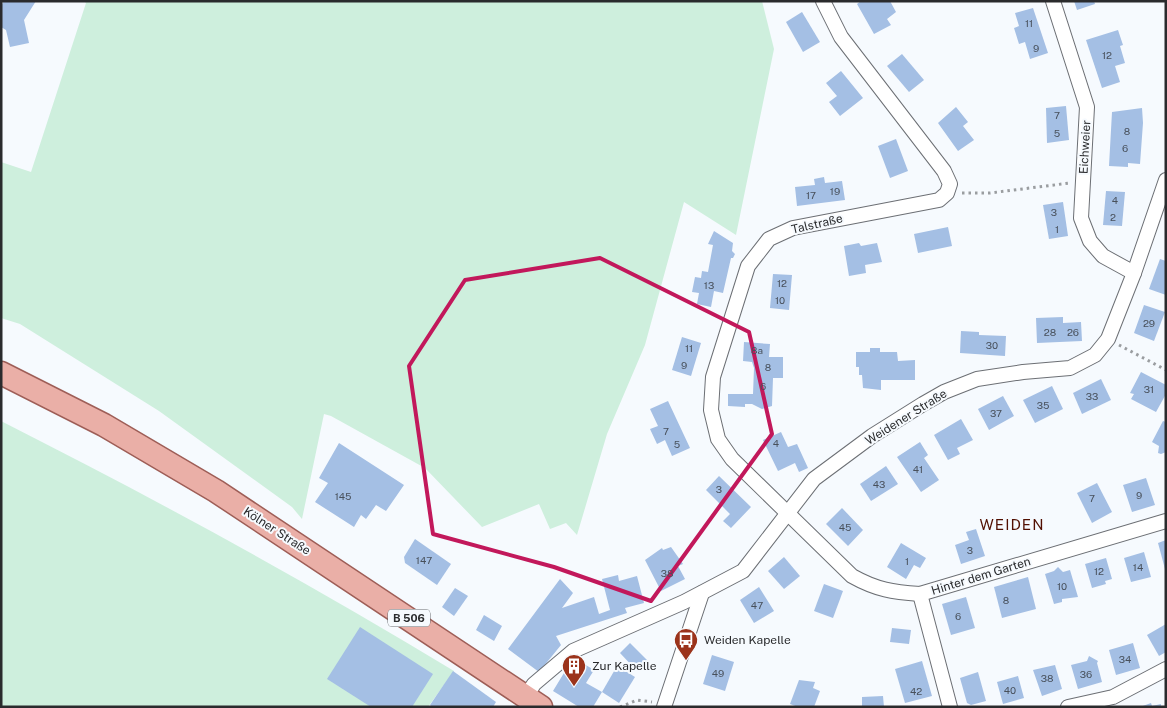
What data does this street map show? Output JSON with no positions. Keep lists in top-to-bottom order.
{
  "streets": {
    "main road": ["Kölner Straße", "B 506"],
    "street": [
      "Eichweier",
      "Talstraße",
      "Weidener Straße",
      "Hinter dem Garten"
    ]
  },
  "crossings": [
    ["Eichweier", "Weidener Straße"],
    ["Talstraße", "Weidener Straße"],
    ["Talstraße", "Hinter dem Garten"],
    ["Weidener Straße", "Kölner Straße"],
    ["Weidener Straße", "Hinter dem Garten"]
  ],
  "districts": ["WEIDEN"],
  "places": {
    "bus stop": ["Weiden Kapelle"],
    "building": ["Zur Kapelle"]
  },
  "house_numbers": [
    "11",
    "9",
    "12",
    "7",
    "8",
    "5",
    "6",
    "19",
    "17",
    "4",
    "3",
    "2",
    "1",
    "12",
    "13",
    "10",
    "29",
    "28",
    "26",
    "30",
    "11",
    "8a",
    "9",
    "8",
    "6",
    "31",
    "33",
    "35",
    "37",
    "7",
    "4",
    "5",
    "41",
    "43",
    "3",
    "9",
    "145",
    "7",
    "45",
    "3",
    "147",
    "1",
    "14",
    "12",
    "38",
    "10",
    "8",
    "47",
    "6",
    "34",
    "49",
    "36",
    "38",
    "40",
    "42"
  ]
}
